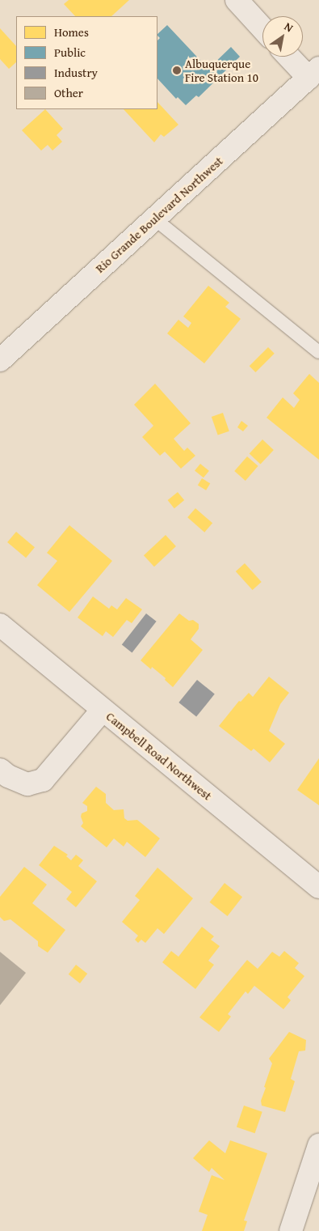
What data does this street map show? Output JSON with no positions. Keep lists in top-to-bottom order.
{
  "streets": {
    "street": ["Rio Grande Boulevard Northwest", "Campbell Road Northwest"]
  },
  "places": ["Albuquerque Fire Station 10"],
  "legend": [
    "Homes",
    "Public",
    "Industry",
    "Other"
  ],
  "north": "top right"
}
